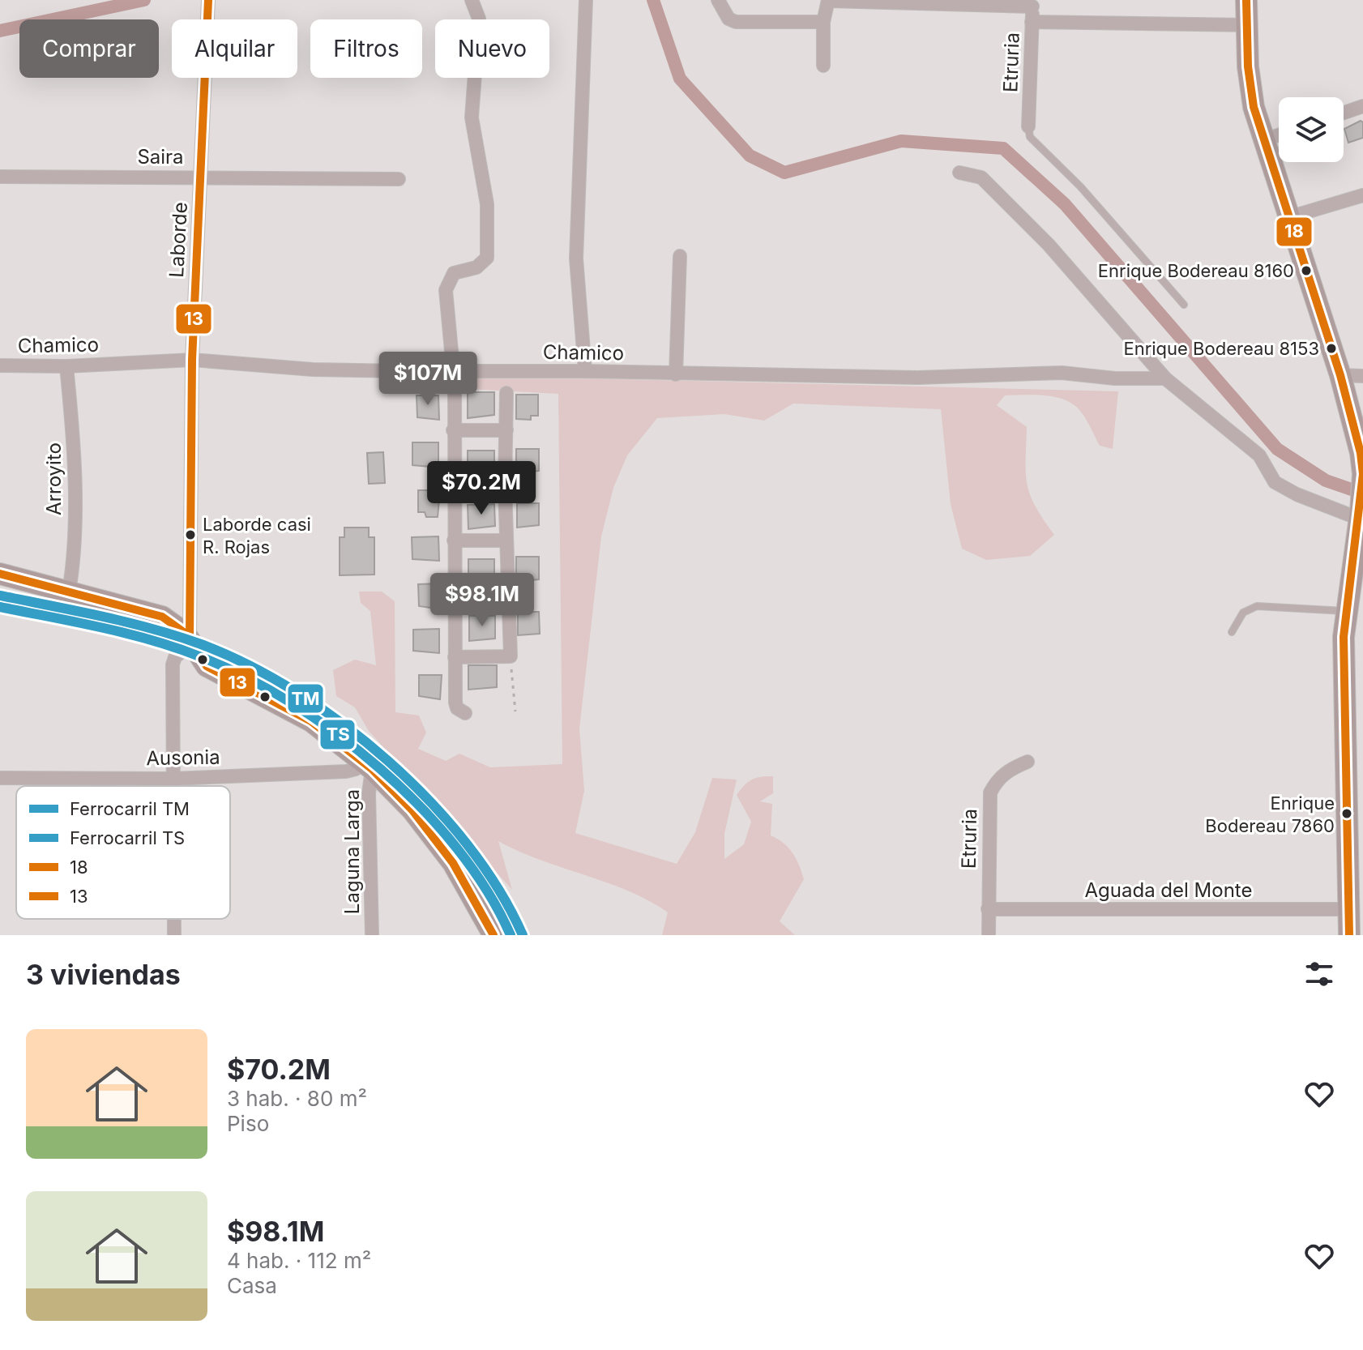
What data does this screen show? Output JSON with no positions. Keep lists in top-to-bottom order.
{
  "streets": {
    "street": [
      "Etruria",
      "Saira",
      "Laborde",
      "Chamico",
      "Arroyito",
      "Ausonia",
      "Laguna Larga",
      "Aguada del Monte"
    ]
  },
  "crossings": [
    ["Etruria", "Aguada del Monte"],
    ["Saira", "Laborde"],
    ["Laborde", "Chamico"],
    ["Chamico", "Arroyito"],
    ["Ausonia", "Laguna Larga"]
  ],
  "places": [
    "Enrique Bodereau 8160",
    "Enrique Bodereau 8153",
    "Laborde casi R. Rojas",
    "Enrique Bodereau 7860"
  ],
  "lines": [
    "transit line 18",
    "transit line 13",
    "rail line TM",
    "rail line TS"
  ],
  "legend": [
    "Ferrocarril TM",
    "Ferrocarril TS",
    "18",
    "13"
  ],
  "page": {
    "chip": [
      "Comprar",
      "Alquilar",
      "Filtros",
      "Nuevo"
    ],
    "price": ["$107M", "$70.2M", "$98.1M"],
    "heading": "3 viviendas",
    "list": [
      {
        "name": "$70.2M",
        "note": "3 hab. · 80 m² · Piso"
      },
      {
        "name": "$98.1M",
        "note": "4 hab. · 112 m² · Casa"
      }
    ]
  }
}
